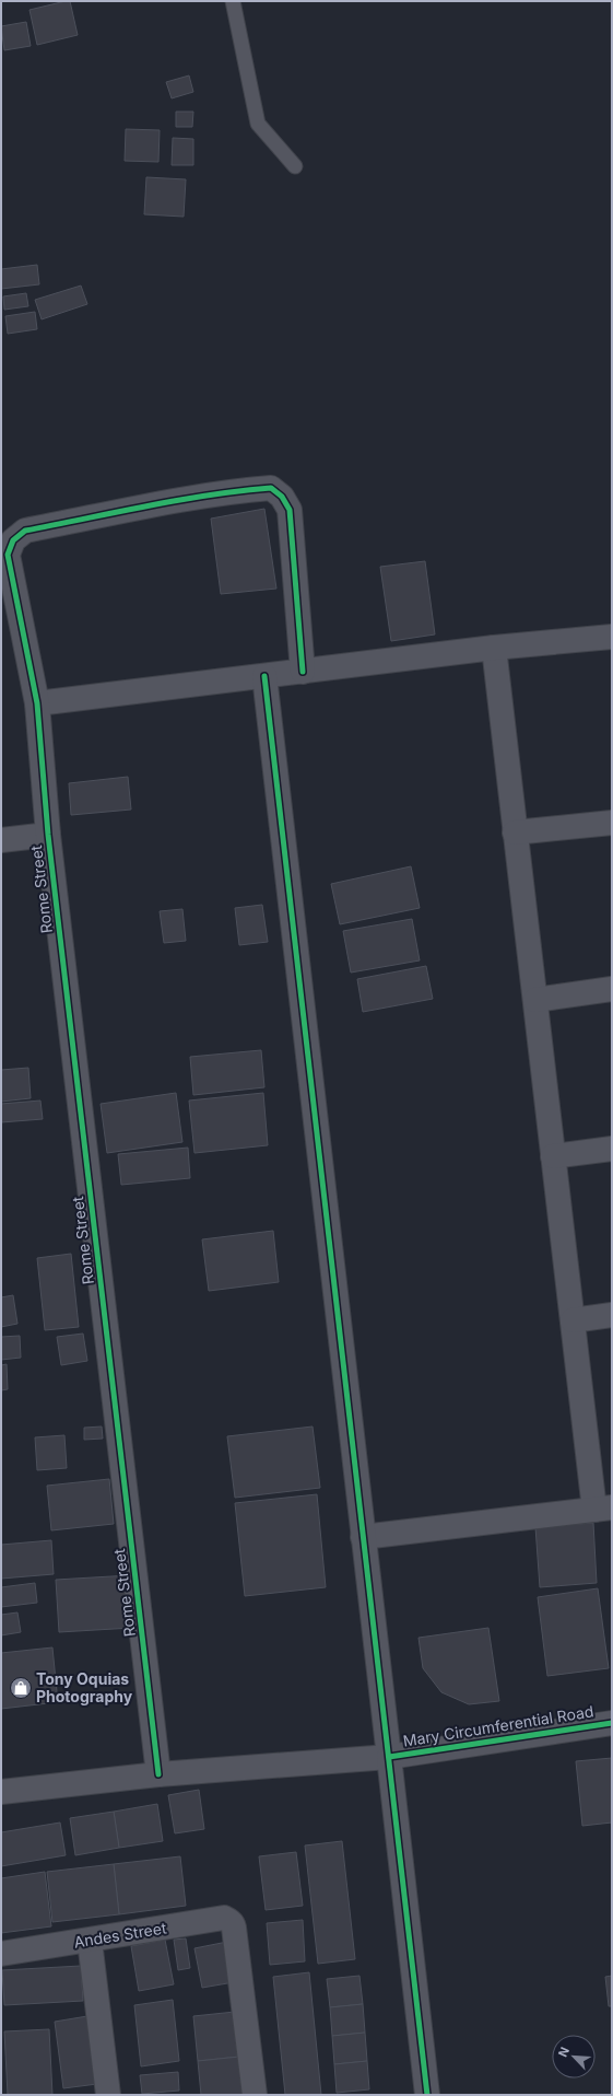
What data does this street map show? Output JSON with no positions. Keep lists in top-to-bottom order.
{
  "streets": {
    "street": ["Rome Street", "Mary Circumferential Road", "Andes Street"]
  },
  "crossings": [
    ["Rome Street", "Mary Circumferential Road"]
  ],
  "places": {
    "shop": ["Tony Oquias Photography"]
  },
  "north": "top left"
}
